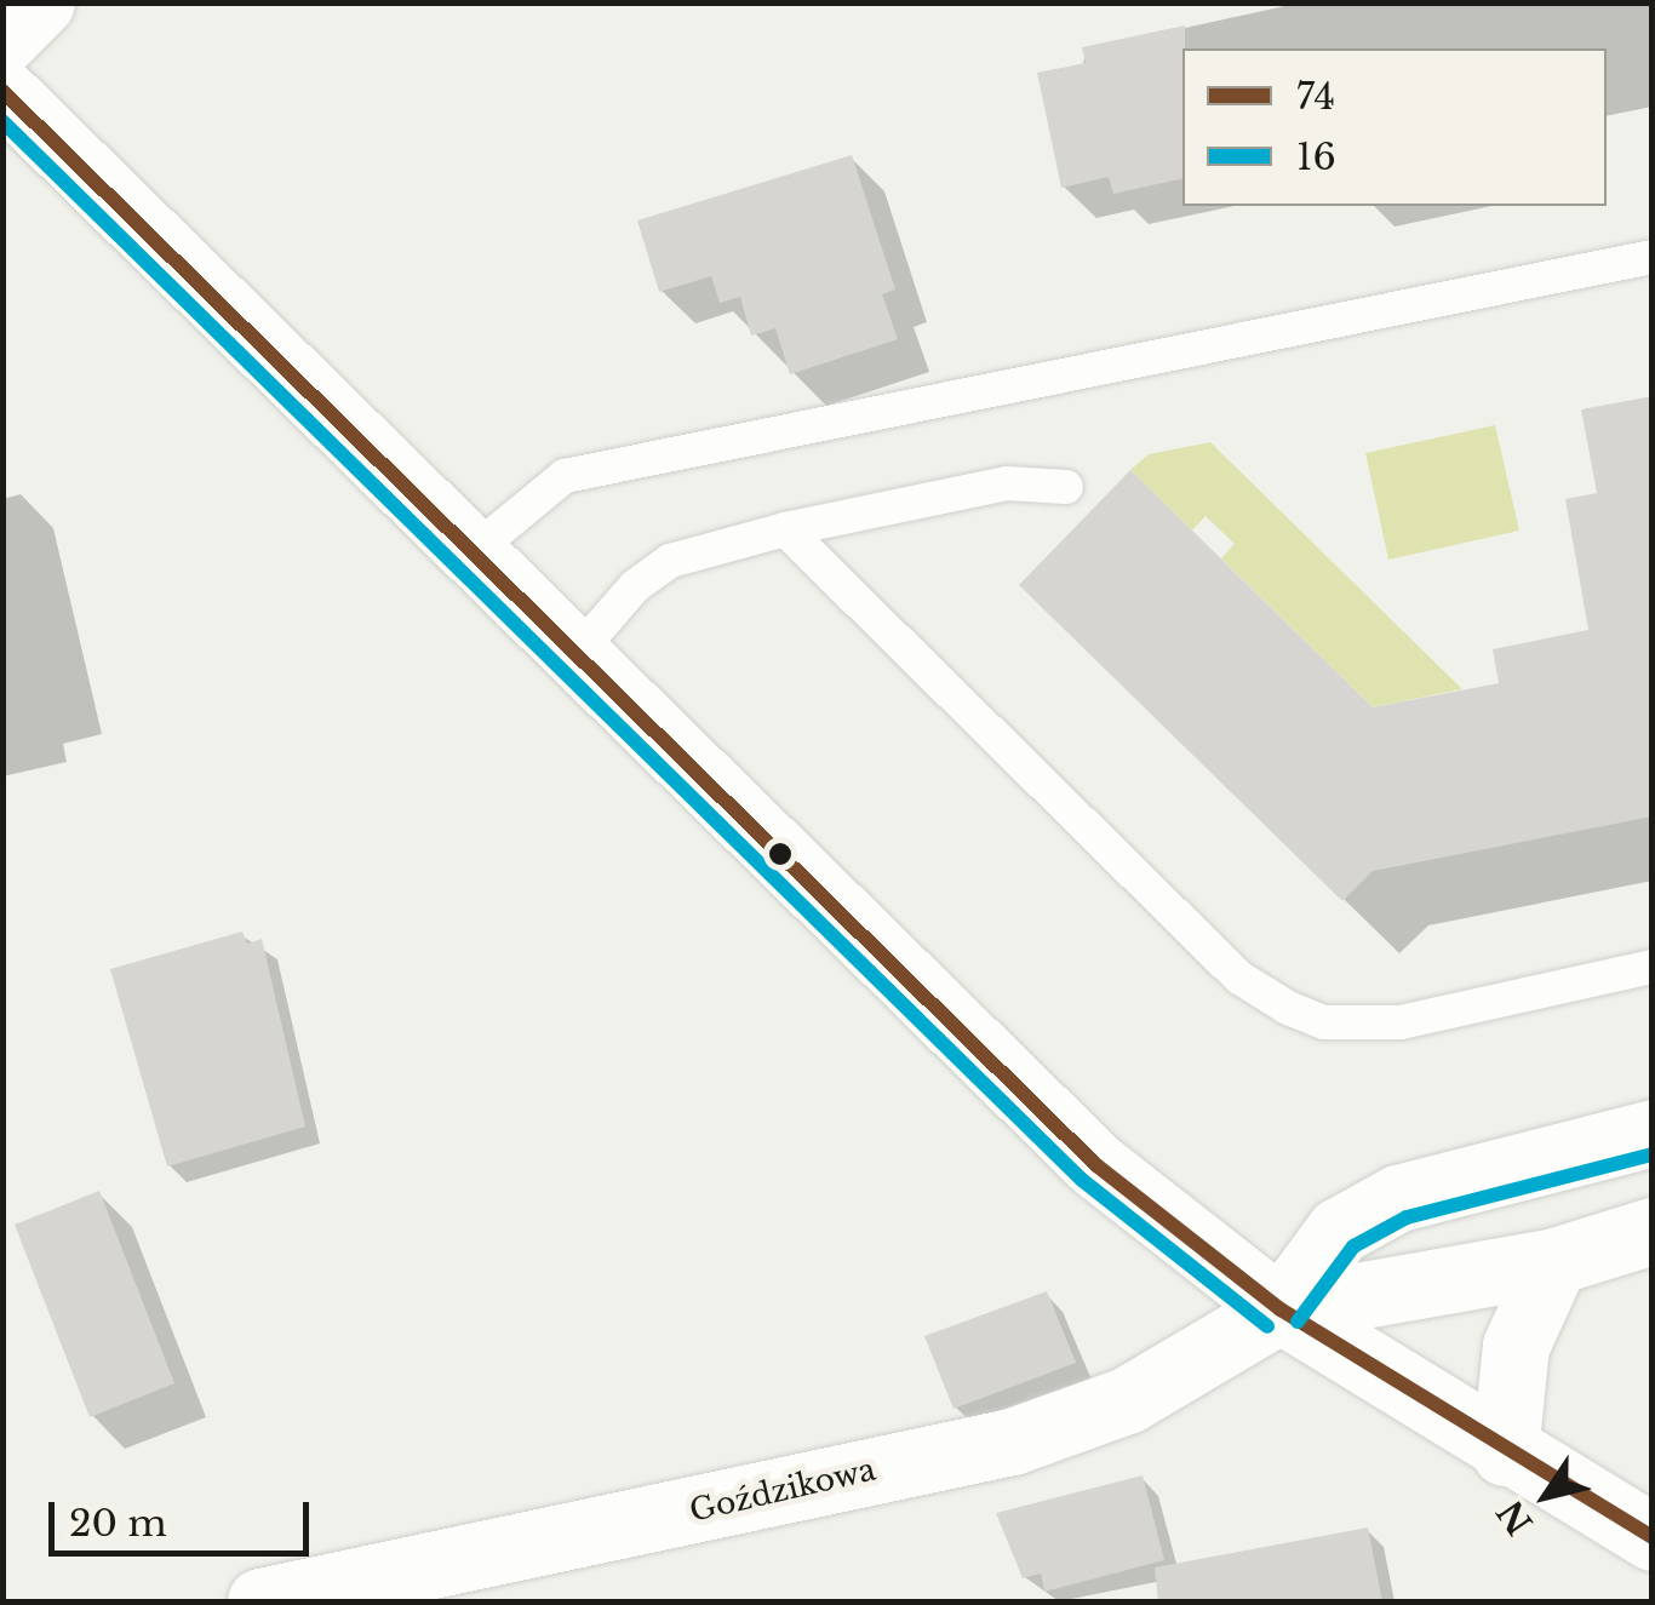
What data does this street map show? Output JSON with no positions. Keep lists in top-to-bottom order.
{
  "streets": {
    "street": ["Goździkowa"]
  },
  "lines": ["transit line 74", "transit line 16"],
  "legend": ["74", "16"],
  "scale_bar": "20 m",
  "north": "bottom left"
}
